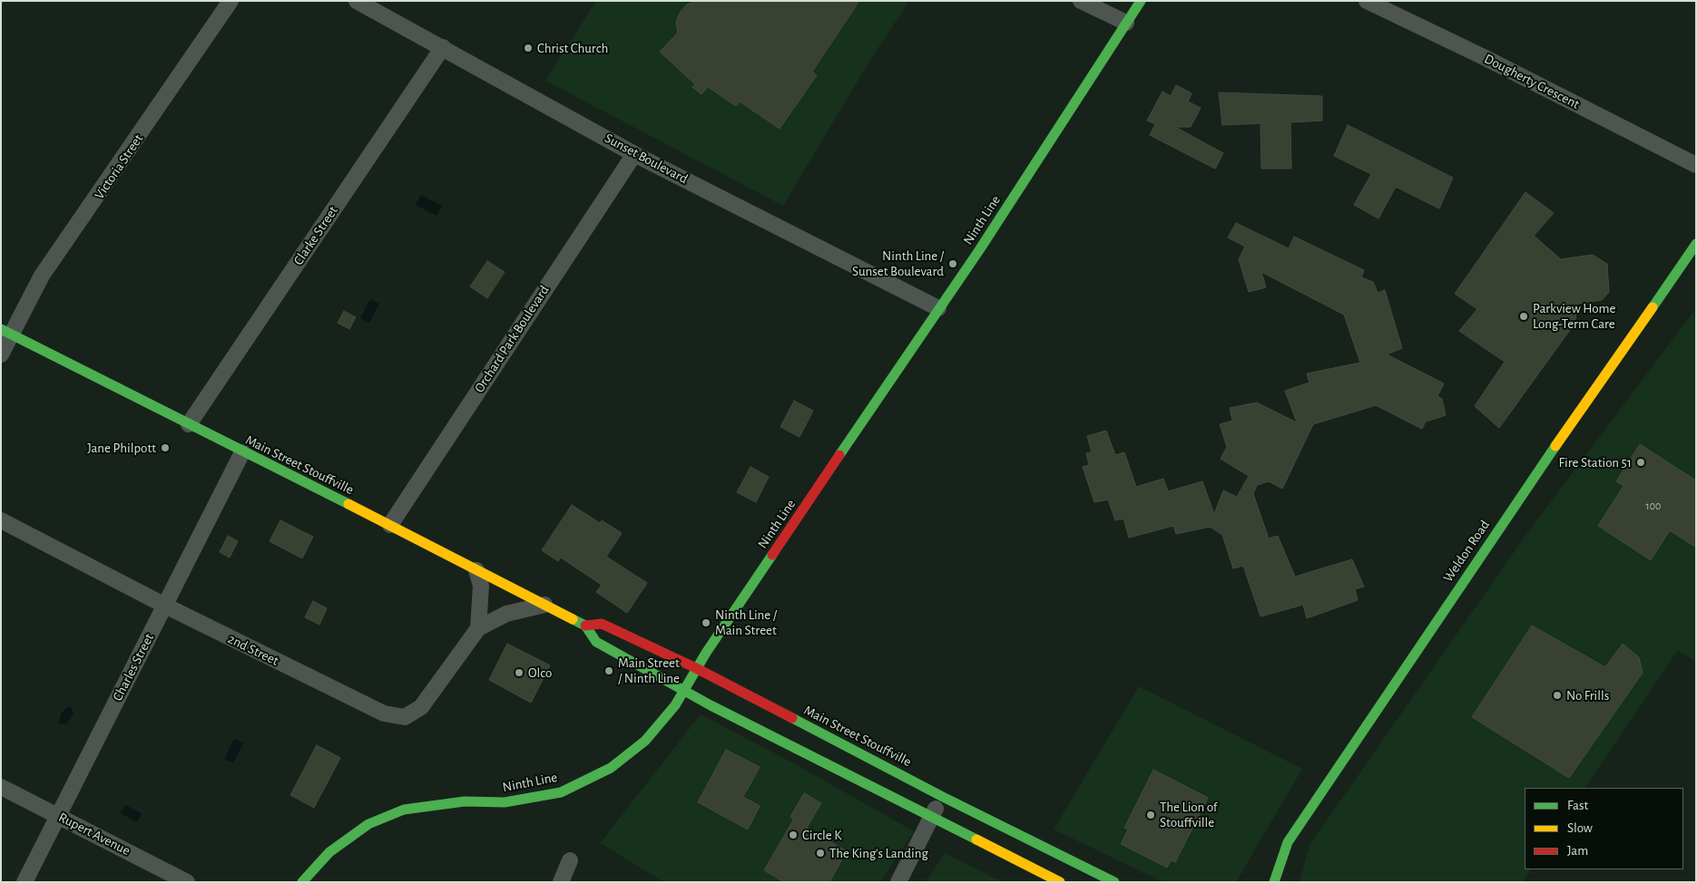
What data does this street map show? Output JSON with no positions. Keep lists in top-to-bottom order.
{
  "streets": {
    "main road": ["Ninth Line", "Main Street Stouffville", "Weldon Road"],
    "street": [
      "Dougherty Crescent",
      "Sunset Boulevard",
      "Victoria Street",
      "Clarke Street",
      "Orchard Park Boulevard",
      "2nd Street",
      "Charles Street",
      "Rupert Avenue"
    ]
  },
  "crossings": [
    ["Sunset Boulevard", "Ninth Line"],
    ["Sunset Boulevard", "Clarke Street"],
    ["Sunset Boulevard", "Orchard Park Boulevard"],
    ["Victoria Street", "Main Street Stouffville"],
    ["Ninth Line", "Main Street Stouffville"],
    ["Clarke Street", "Main Street Stouffville"],
    ["Orchard Park Boulevard", "Main Street Stouffville"],
    ["Main Street Stouffville", "2nd Street"],
    ["Main Street Stouffville", "Charles Street"],
    ["2nd Street", "Charles Street"],
    ["Charles Street", "Rupert Avenue"]
  ],
  "places": [
    "Christ Church",
    "Ninth Line / Sunset Boulevard",
    "Parkview Home Long-Term Care",
    "Jane Philpott",
    "Fire Station 51",
    "Ninth Line / Main Street",
    "Main Street / Ninth Line",
    "Olco",
    "No Frills",
    "The Lion of Stouffville",
    "Circle K",
    "The King's Landing"
  ],
  "house_numbers": ["100"],
  "legend": ["Fast", "Slow", "Jam"]
}
